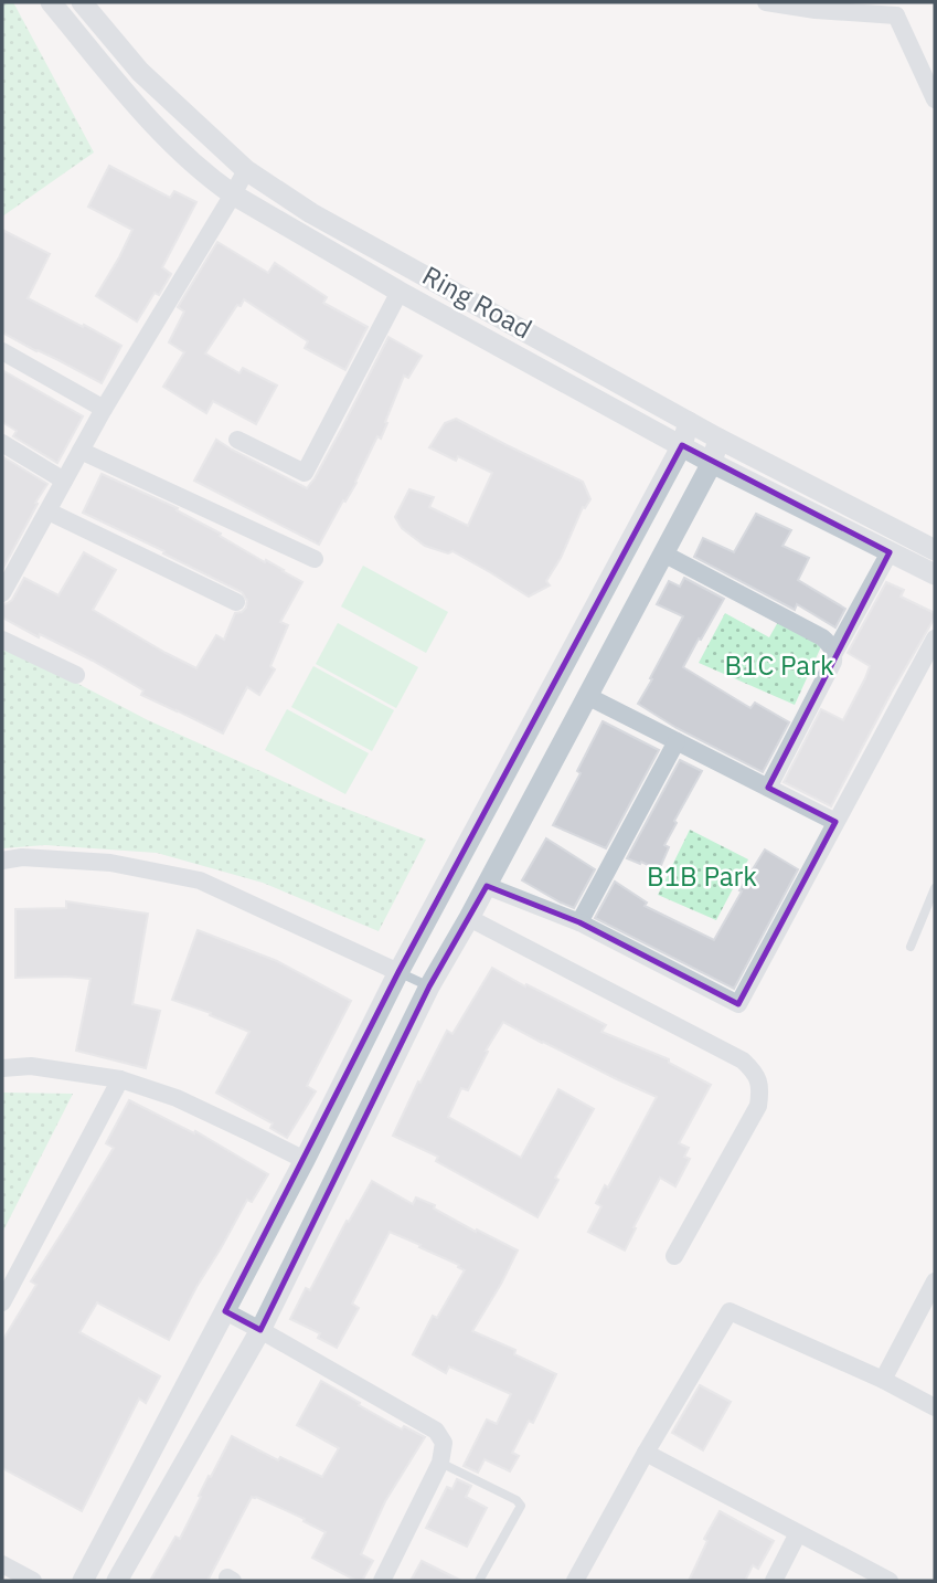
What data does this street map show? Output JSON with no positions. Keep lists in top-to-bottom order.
{
  "streets": {
    "street": ["Ring Road"]
  },
  "parks": ["B1C Park", "B1B Park"]
}
